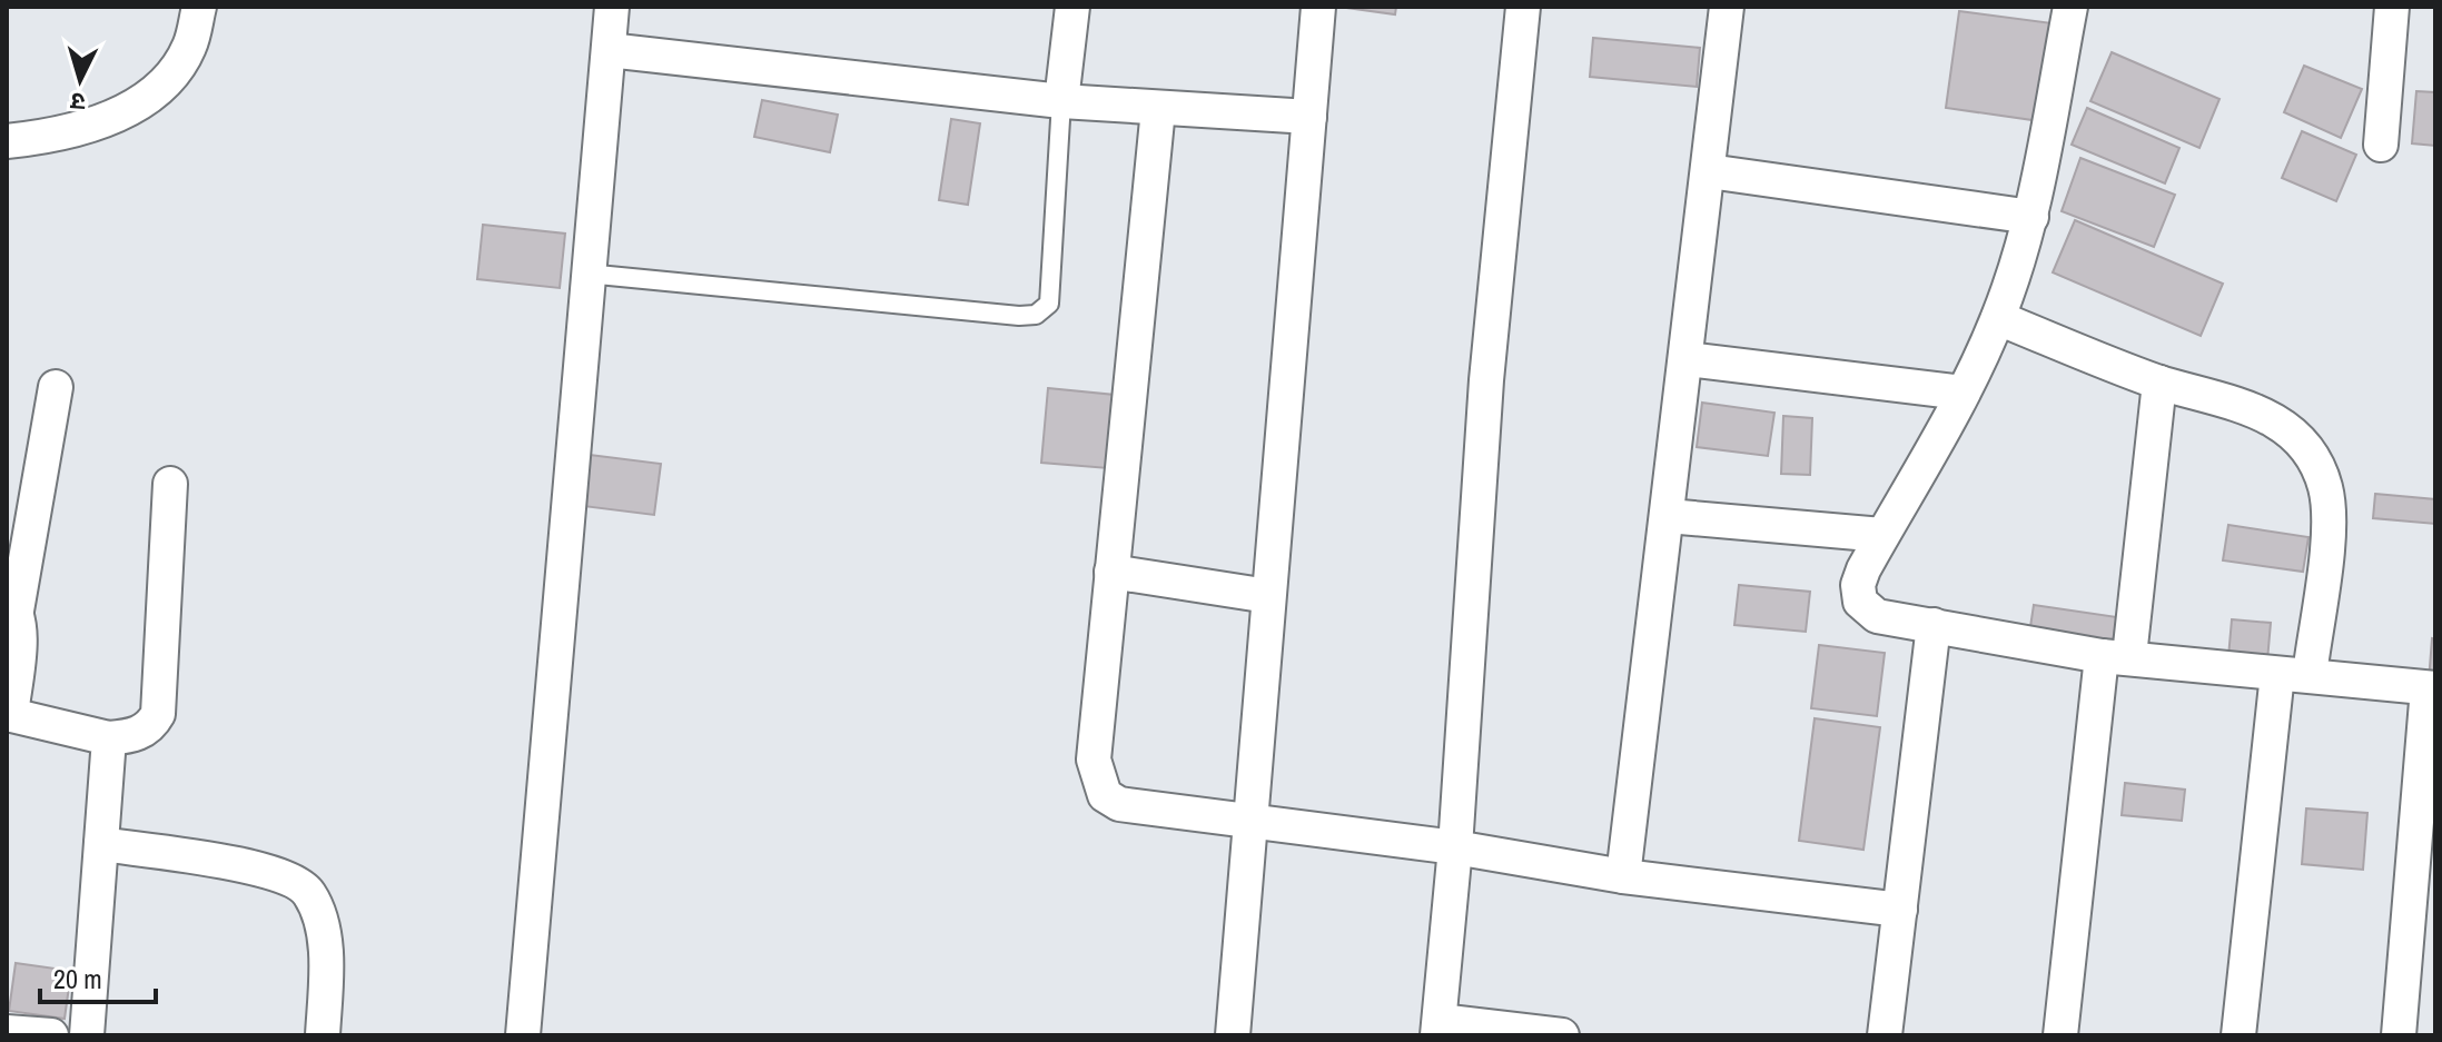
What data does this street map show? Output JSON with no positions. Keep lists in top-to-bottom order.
{
  "scale_bar": "20 m",
  "north": "bottom"
}
